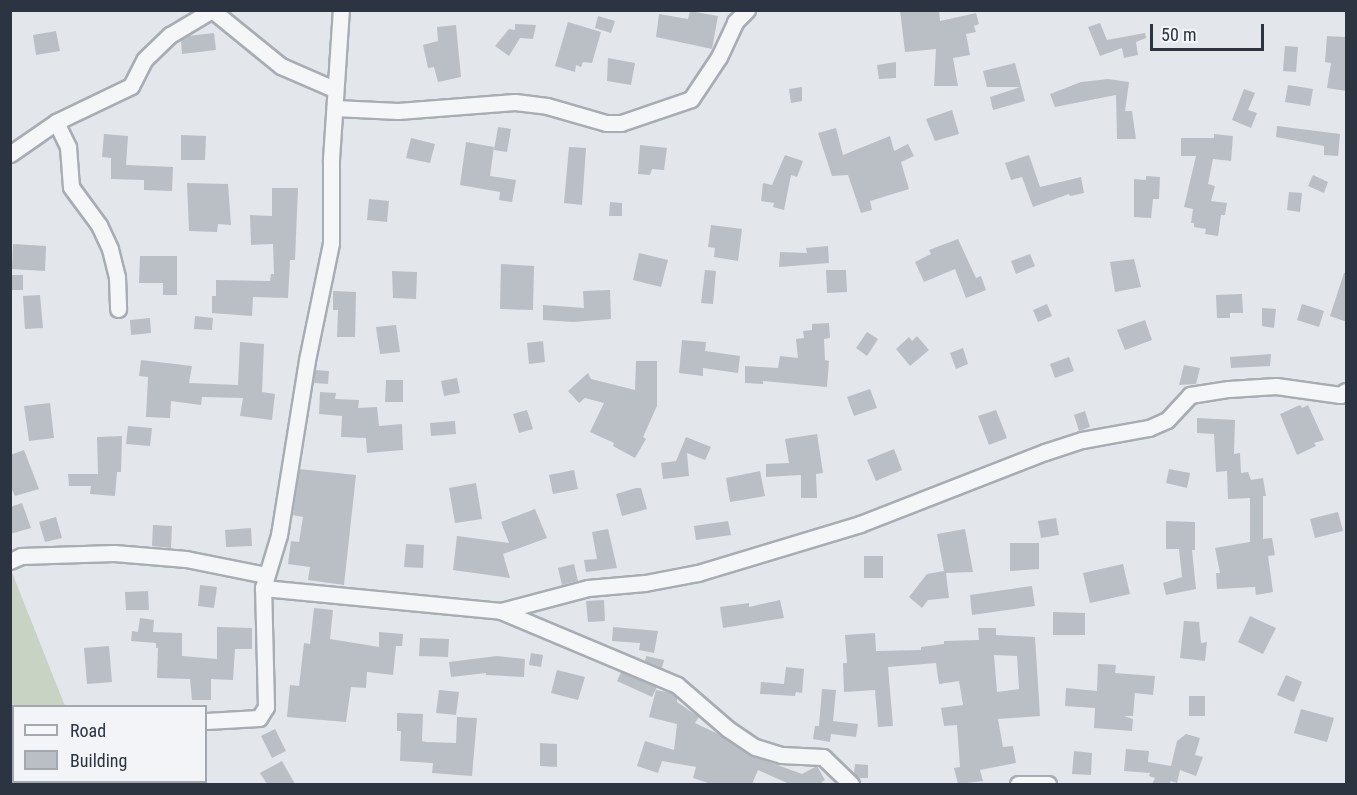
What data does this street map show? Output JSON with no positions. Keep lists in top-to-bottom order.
{
  "legend": ["Road", "Building"],
  "scale_bar": "50 m"
}
